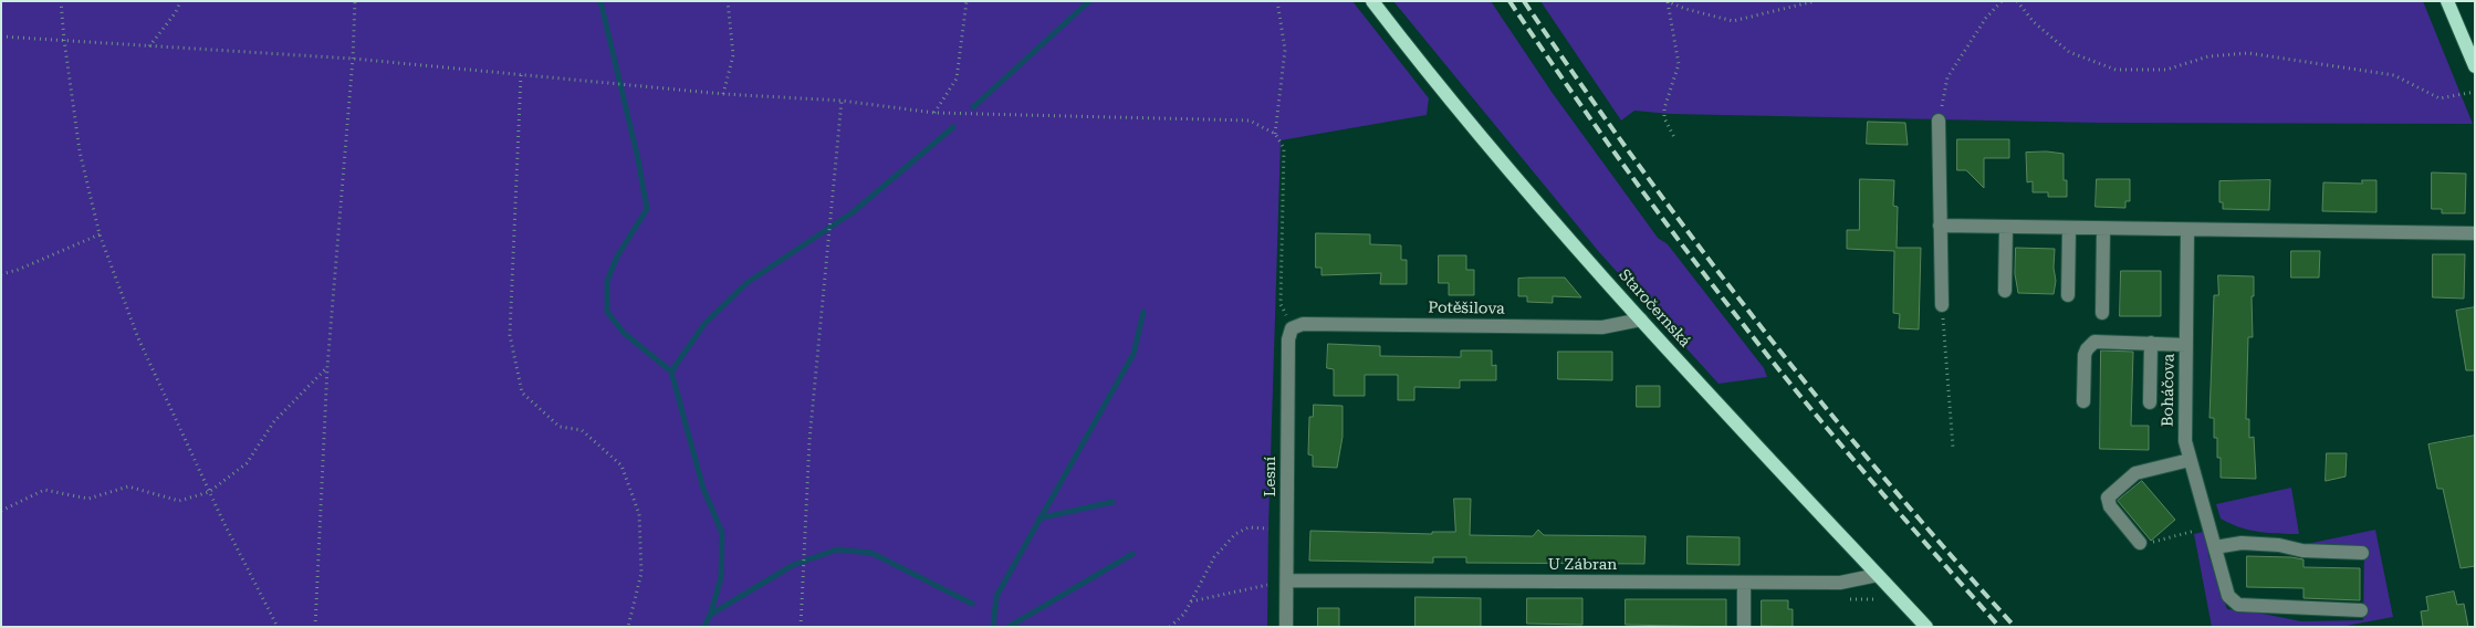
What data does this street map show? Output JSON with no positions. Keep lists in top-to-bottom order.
{
  "streets": {
    "main road": ["Staročernská"],
    "street": [
      "Potěšilova",
      "Boháčova",
      "Lesní",
      "U Zábran"
    ]
  },
  "crossings": [
    ["Potěšilova", "Staročernská"],
    ["Potěšilova", "Lesní"],
    ["Staročernská", "U Zábran"],
    ["Lesní", "U Zábran"]
  ]
}
